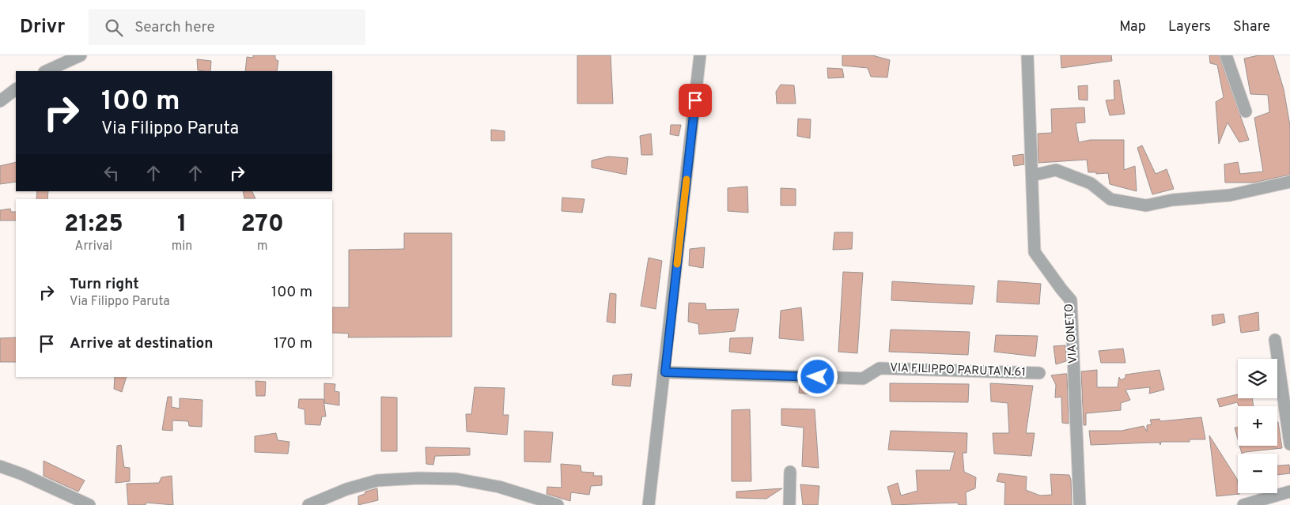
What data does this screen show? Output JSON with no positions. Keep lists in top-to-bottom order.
{
  "streets": {
    "street": ["VIA ONETO", "VIA FILIPPO PARUTA N.61"]
  },
  "page": {
    "header": "Drivr",
    "search": "Search here",
    "nav": ["Map", "Layers", "Share"],
    "turn": ["100 m", "Via Filippo Paruta"],
    "eta": [
      "21:25",
      "Arrival",
      "1",
      "min",
      "270",
      "m"
    ],
    "list": [
      {
        "name": "Turn right",
        "note": "Via Filippo Paruta",
        "value": "100 m"
      },
      {
        "name": "Arrive at destination",
        "value": "170 m"
      }
    ],
    "map_buttons": ["+", "−"]
  }
}
